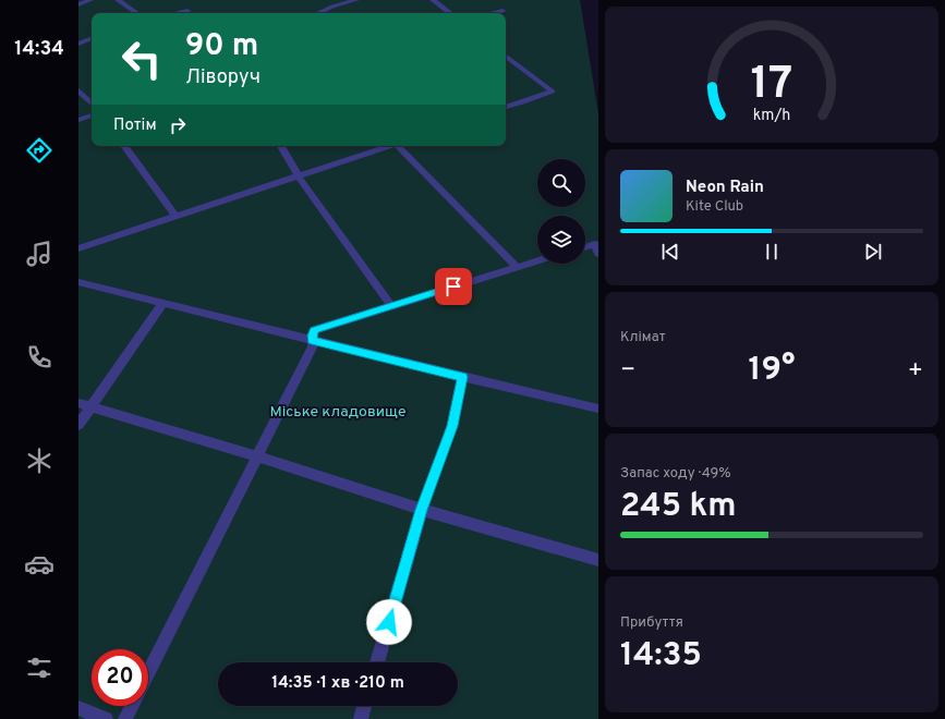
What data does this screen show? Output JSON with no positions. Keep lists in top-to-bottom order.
{
  "parks": ["Міське кладовище"],
  "page": {
    "tabs": "14:34",
    "turn": ["90 m", "Ліворуч"],
    "then": "Потім",
    "song": ["Neon Rain", "Kite Club"],
    "tile": [
      "Клімат",
      ["Запас ходу · 49%", "245 km"],
      ["Прибуття", "14:35"]
    ],
    "heat": ["−", "19°", "+"],
    "limit": "20",
    "trip": "14:35 · 1 хв · 210 m",
    "gauge": ["17", "km/h"]
  }
}
